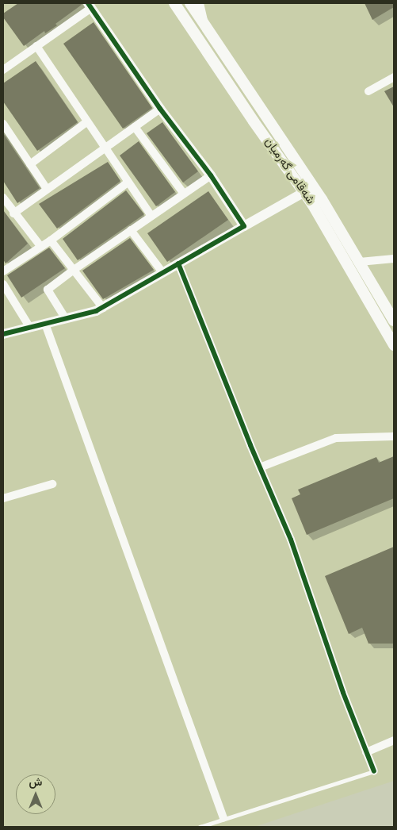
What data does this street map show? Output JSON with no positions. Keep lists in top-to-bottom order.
{
  "streets": {
    "main road": ["شەقامی گەرمیان"]
  },
  "north": "top"
}
